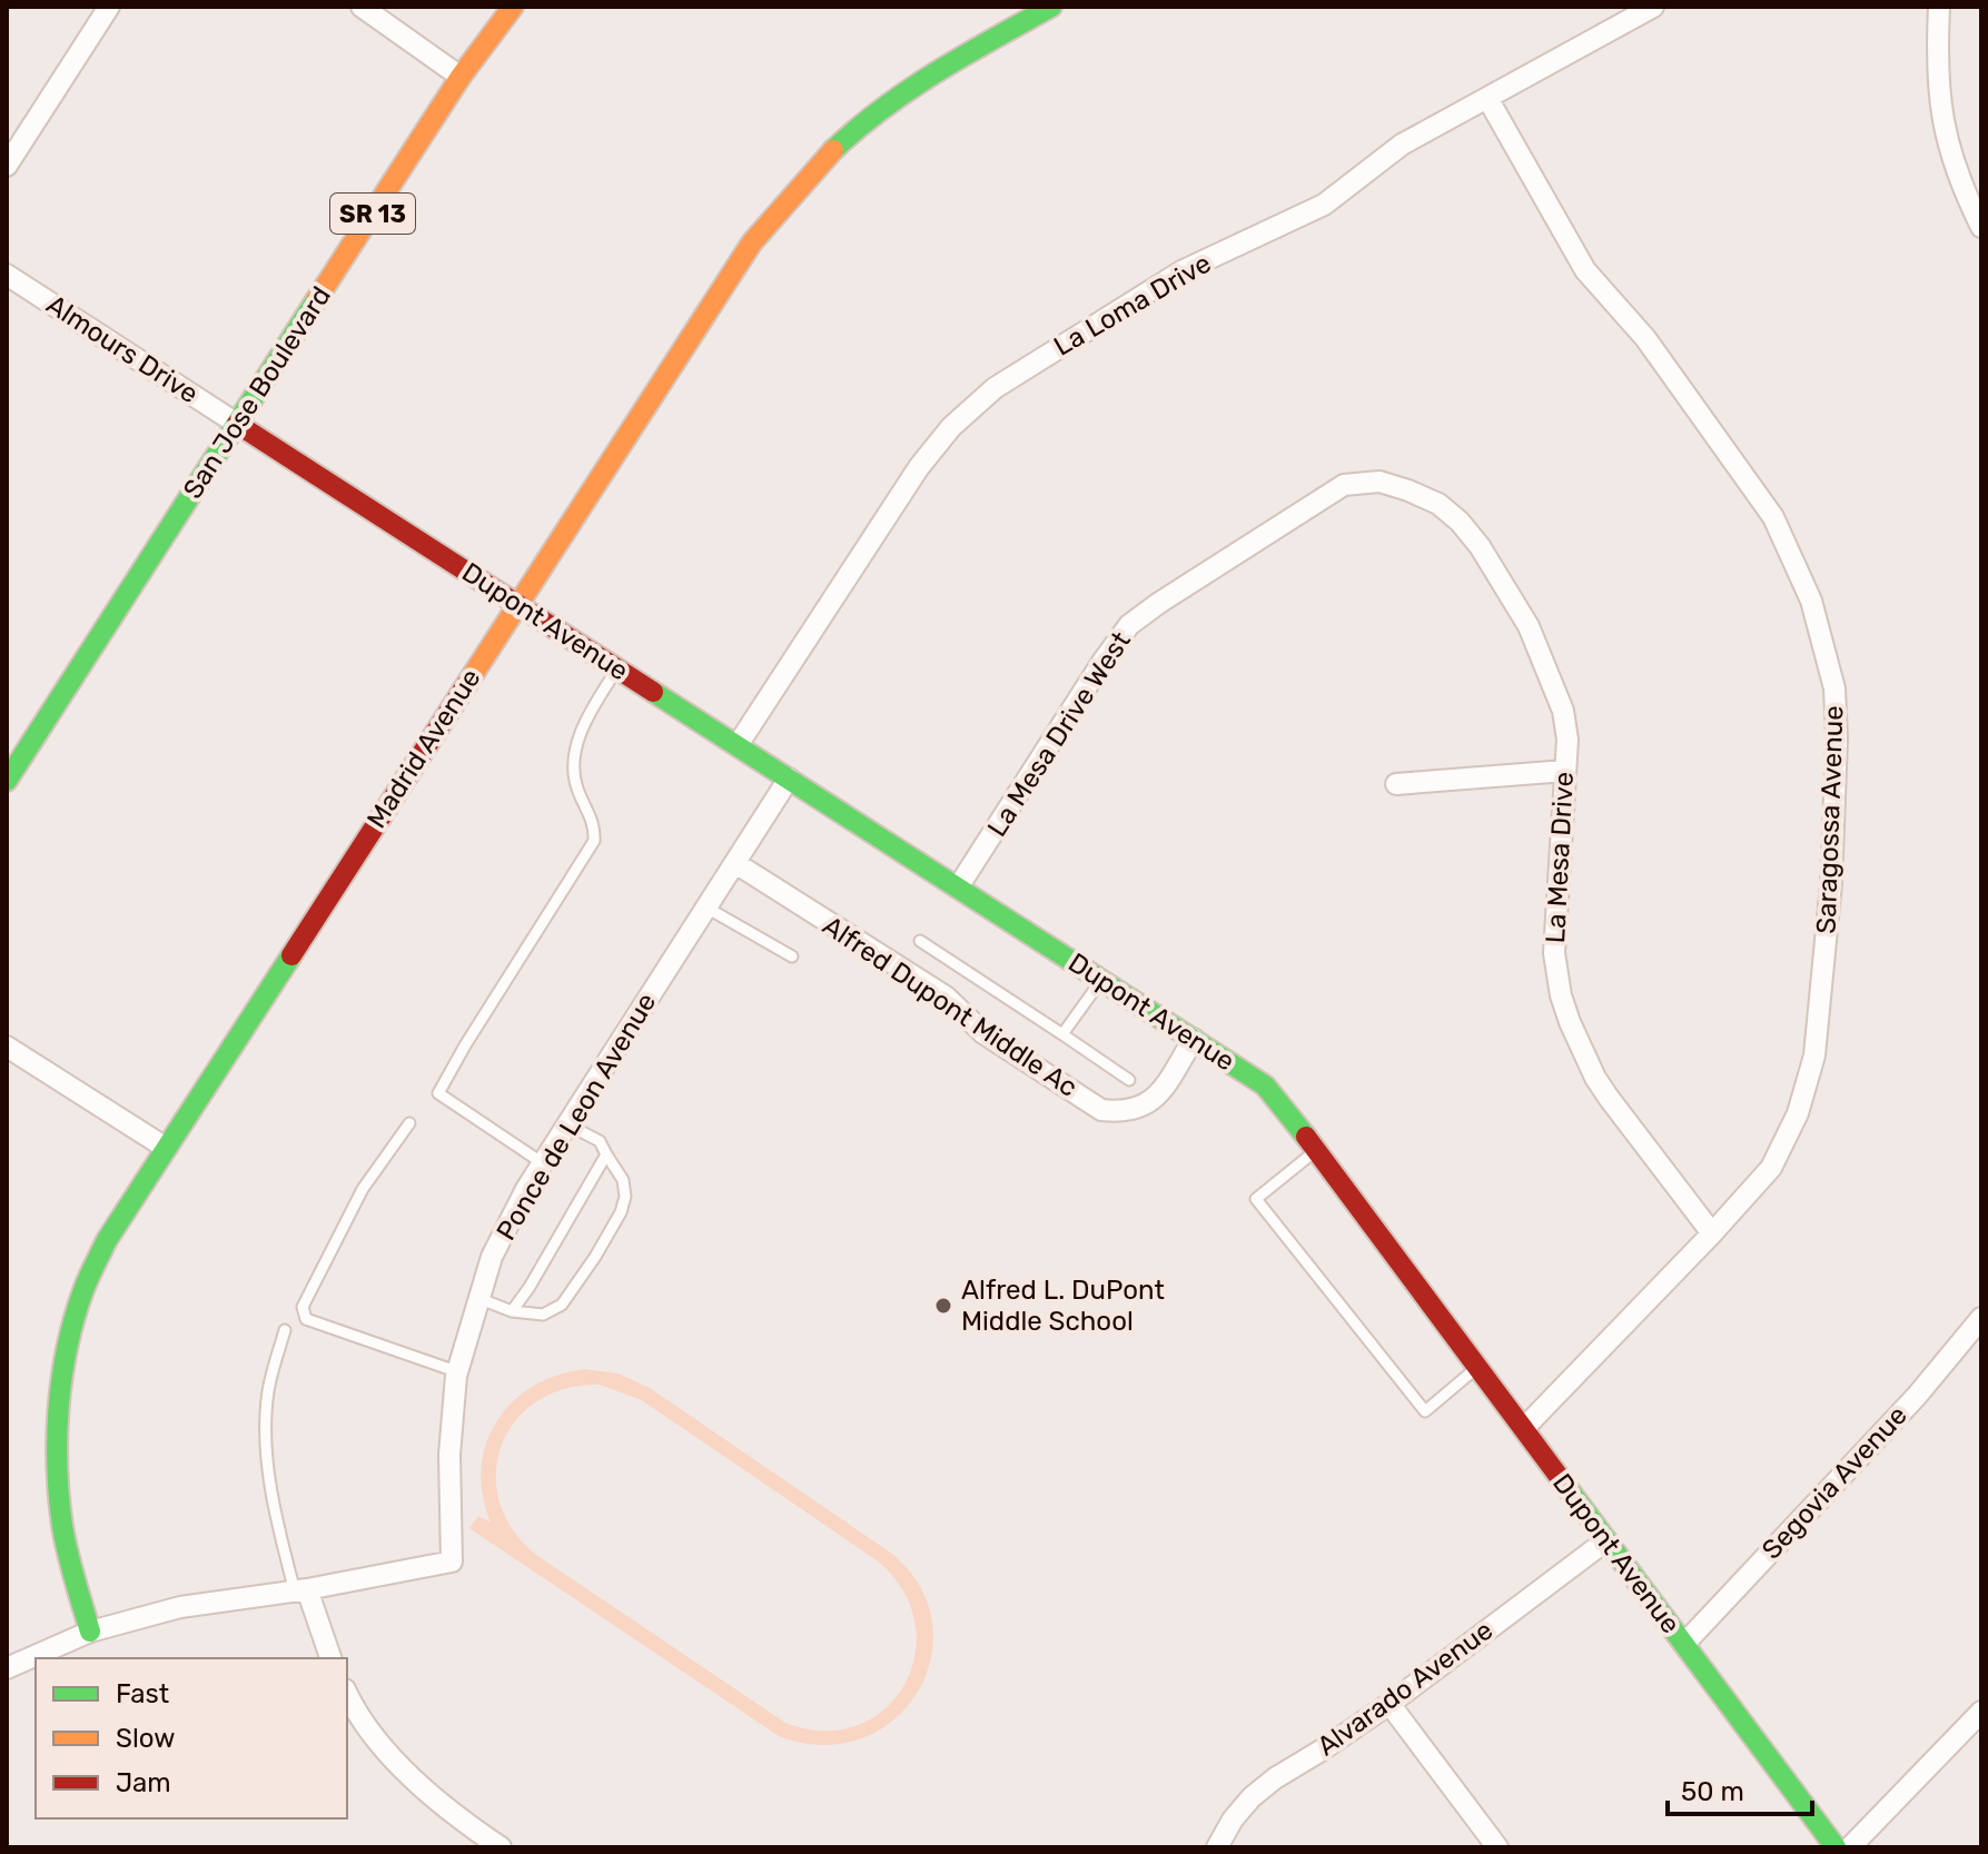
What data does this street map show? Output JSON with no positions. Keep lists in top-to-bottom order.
{
  "streets": {
    "street": [
      "SR 13",
      "La Loma Drive",
      "Almours Drive",
      "San Jose Boulevard",
      "Dupont Avenue",
      "La Mesa Drive West",
      "Madrid Avenue",
      "Saragossa Avenue",
      "La Mesa Drive",
      "Alfred Dupont Middle Ac",
      "Ponce de Leon Avenue",
      "Segovia Avenue",
      "Alvarado Avenue"
    ]
  },
  "crossings": [
    ["La Loma Drive", "Dupont Avenue"],
    ["La Loma Drive", "Saragossa Avenue"],
    ["Almours Drive", "San Jose Boulevard"],
    ["Almours Drive", "Dupont Avenue"],
    ["San Jose Boulevard", "Dupont Avenue"],
    ["Dupont Avenue", "La Mesa Drive West"],
    ["Dupont Avenue", "Madrid Avenue"],
    ["Dupont Avenue", "Saragossa Avenue"],
    ["Dupont Avenue", "Alfred Dupont Middle Ac"],
    ["Dupont Avenue", "Ponce de Leon Avenue"],
    ["Dupont Avenue", "Segovia Avenue"],
    ["Dupont Avenue", "Alvarado Avenue"],
    ["La Mesa Drive West", "La Mesa Drive"],
    ["Madrid Avenue", "Ponce de Leon Avenue"],
    ["Saragossa Avenue", "La Mesa Drive"],
    ["Alfred Dupont Middle Ac", "Ponce de Leon Avenue"]
  ],
  "places": ["Alfred L. DuPont Middle School"],
  "legend": ["Fast", "Slow", "Jam"],
  "scale_bar": "50 m"
}
